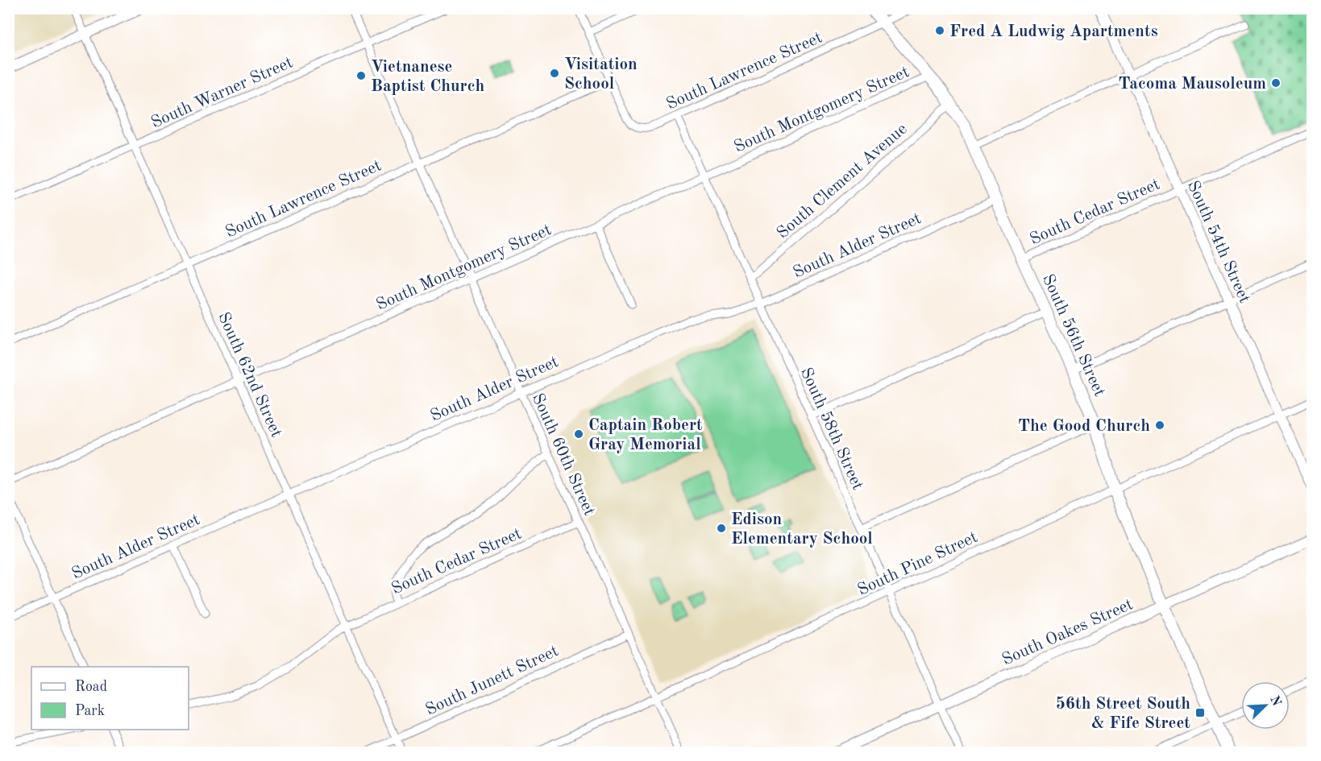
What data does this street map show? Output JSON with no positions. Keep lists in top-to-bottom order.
{
  "streets": {
    "main road": ["South 56th Street"],
    "street": [
      "South Lawrence Street",
      "South Warner Street",
      "South Montgomery Street",
      "South Clement Avenue",
      "South Cedar Street",
      "South 54th Street",
      "South Alder Street",
      "South 62nd Street",
      "South 58th Street",
      "South 60th Street",
      "South Pine Street",
      "South Oakes Street",
      "South Junett Street"
    ]
  },
  "crossings": [
    ["South Lawrence Street", "South 56th Street"],
    ["South Lawrence Street", "South 62nd Street"],
    ["South Lawrence Street", "South 58th Street"],
    ["South Lawrence Street", "South 60th Street"],
    ["South Warner Street", "South 62nd Street"],
    ["South Warner Street", "South 60th Street"],
    ["South Montgomery Street", "South 56th Street"],
    ["South Montgomery Street", "South 62nd Street"],
    ["South Montgomery Street", "South 58th Street"],
    ["South Montgomery Street", "South 60th Street"],
    ["South Clement Avenue", "South 56th Street"],
    ["South Clement Avenue", "South 58th Street"],
    ["South Cedar Street", "South 54th Street"],
    ["South Cedar Street", "South 56th Street"],
    ["South Cedar Street", "South 62nd Street"],
    ["South Cedar Street", "South 60th Street"],
    ["South 54th Street", "South Pine Street"],
    ["South Alder Street", "South 56th Street"],
    ["South Alder Street", "South 62nd Street"],
    ["South Alder Street", "South 58th Street"],
    ["South Alder Street", "South 60th Street"],
    ["South 56th Street", "South Pine Street"],
    ["South 56th Street", "South Oakes Street"],
    ["South 62nd Street", "South Junett Street"],
    ["South 58th Street", "South Pine Street"],
    ["South 58th Street", "South Oakes Street"],
    ["South 60th Street", "South Pine Street"],
    ["South 60th Street", "South Junett Street"]
  ],
  "places": {
    "other": [
      "Fred A Ludwig Apartments",
      "Visitation School",
      "Vietnanese Baptist Church",
      "Tacoma Mausoleum",
      "The Good Church",
      "Captain Robert Gray Memorial",
      "Edison Elementary School"
    ],
    "transit": ["56th Street South & Fife Street"]
  },
  "legend": ["Road", "Park"],
  "north": "top right"
}
